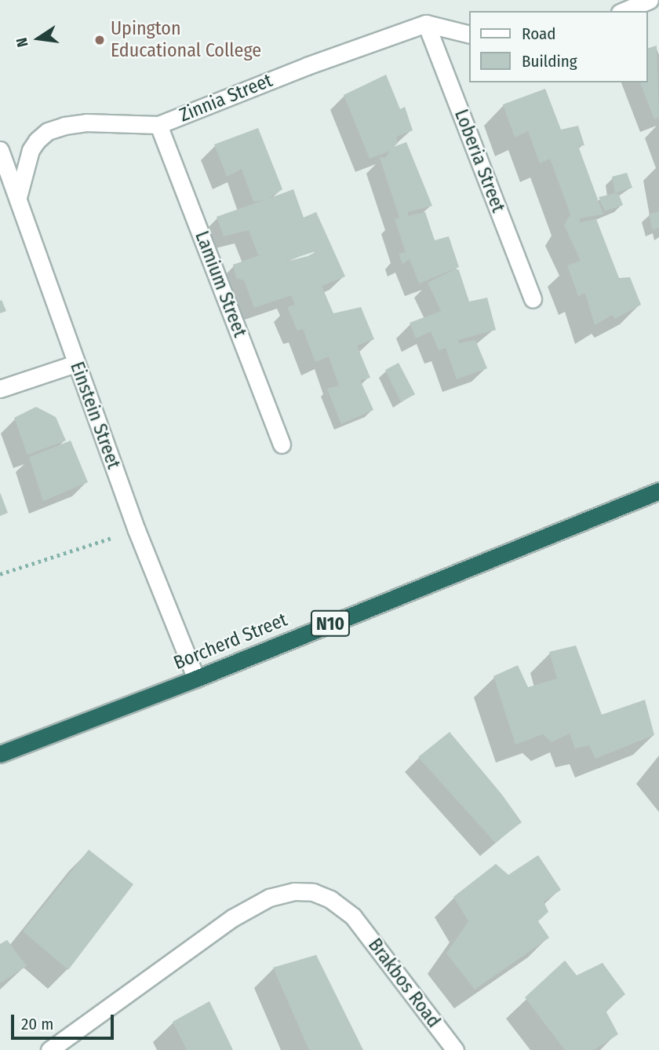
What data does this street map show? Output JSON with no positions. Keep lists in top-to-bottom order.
{
  "streets": {
    "highway": ["N10", "Borcherd Street"],
    "street": [
      "Zinnia Street",
      "Loberia Street",
      "Lamium Street",
      "Einstein Street",
      "Brakbos Road"
    ]
  },
  "crossings": [
    ["Zinnia Street", "Loberia Street"],
    ["Zinnia Street", "Lamium Street"],
    ["Zinnia Street", "Einstein Street"],
    ["Einstein Street", "Borcherd Street"]
  ],
  "places": ["Upington Educational College"],
  "legend": ["Road", "Building"],
  "scale_bar": "20 m",
  "north": "left"
}
